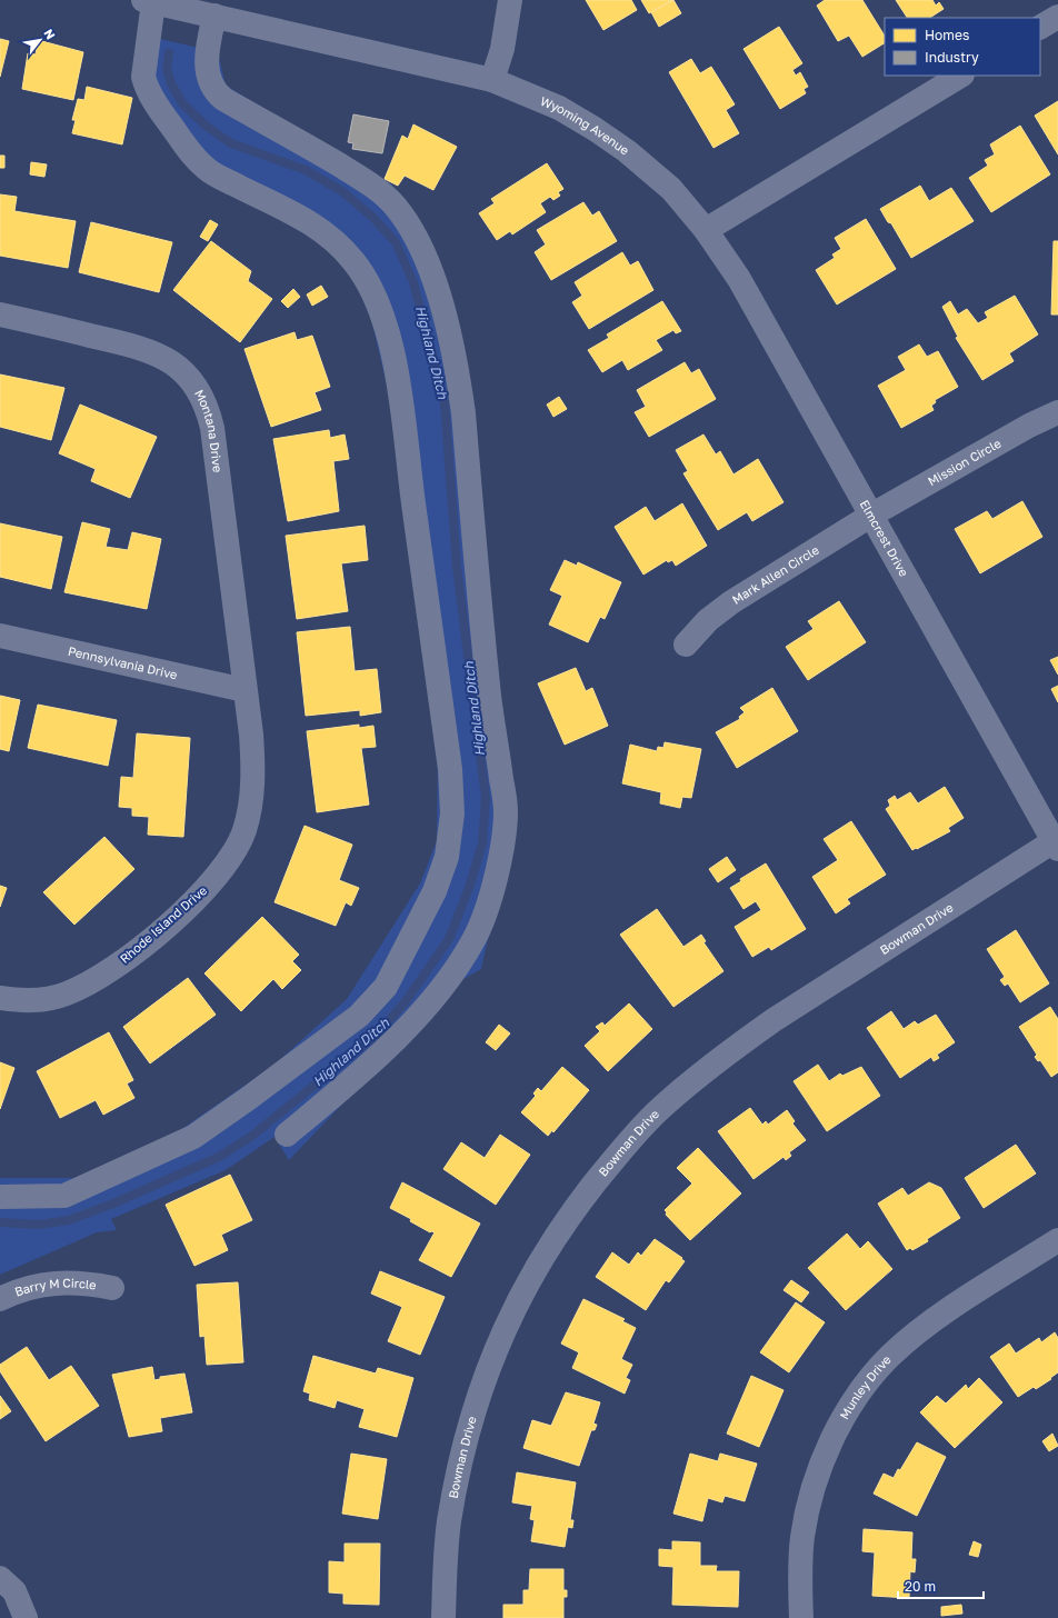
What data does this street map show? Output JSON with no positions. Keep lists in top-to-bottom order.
{
  "streets": {
    "street": [
      "Wyoming Avenue",
      "Montana Drive",
      "Mission Circle",
      "Elmcrest Drive",
      "Mark Allen Circle",
      "Pennsylvania Drive",
      "Rhode Island Drive",
      "Bowman Drive",
      "Barry M Circle",
      "Munley Drive"
    ]
  },
  "crossings": [
    ["Wyoming Avenue", "Elmcrest Drive"],
    ["Montana Drive", "Pennsylvania Drive"],
    ["Montana Drive", "Rhode Island Drive"],
    ["Mission Circle", "Elmcrest Drive"],
    ["Mission Circle", "Mark Allen Circle"],
    ["Elmcrest Drive", "Mark Allen Circle"],
    ["Elmcrest Drive", "Bowman Drive"],
    ["Pennsylvania Drive", "Rhode Island Drive"]
  ],
  "water": ["Highland Ditch"],
  "legend": ["Homes", "Industry"],
  "scale_bar": "20 m",
  "north": "top right"
}
